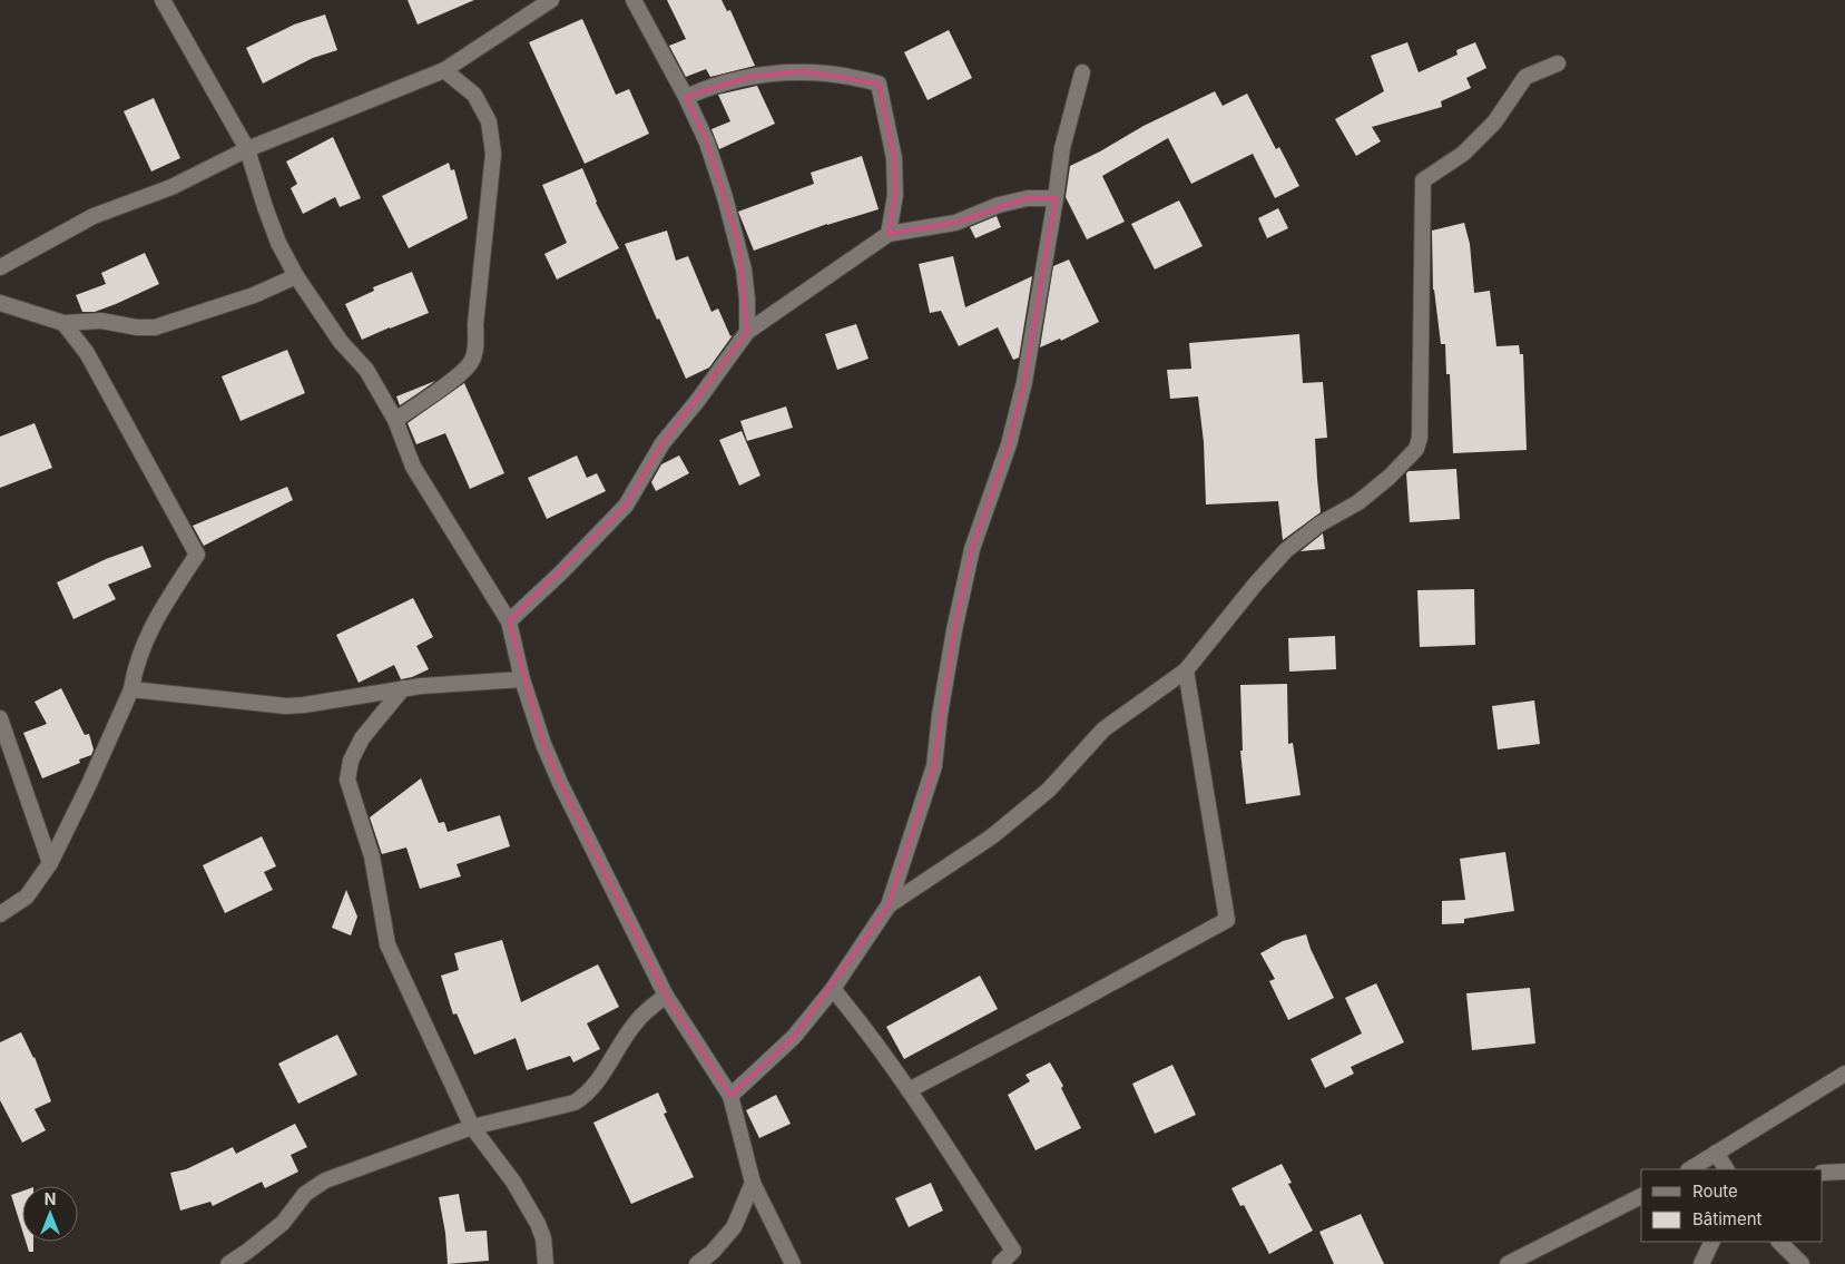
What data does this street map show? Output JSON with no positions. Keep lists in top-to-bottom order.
{
  "legend": ["Route", "Bâtiment"],
  "north": "top"
}
